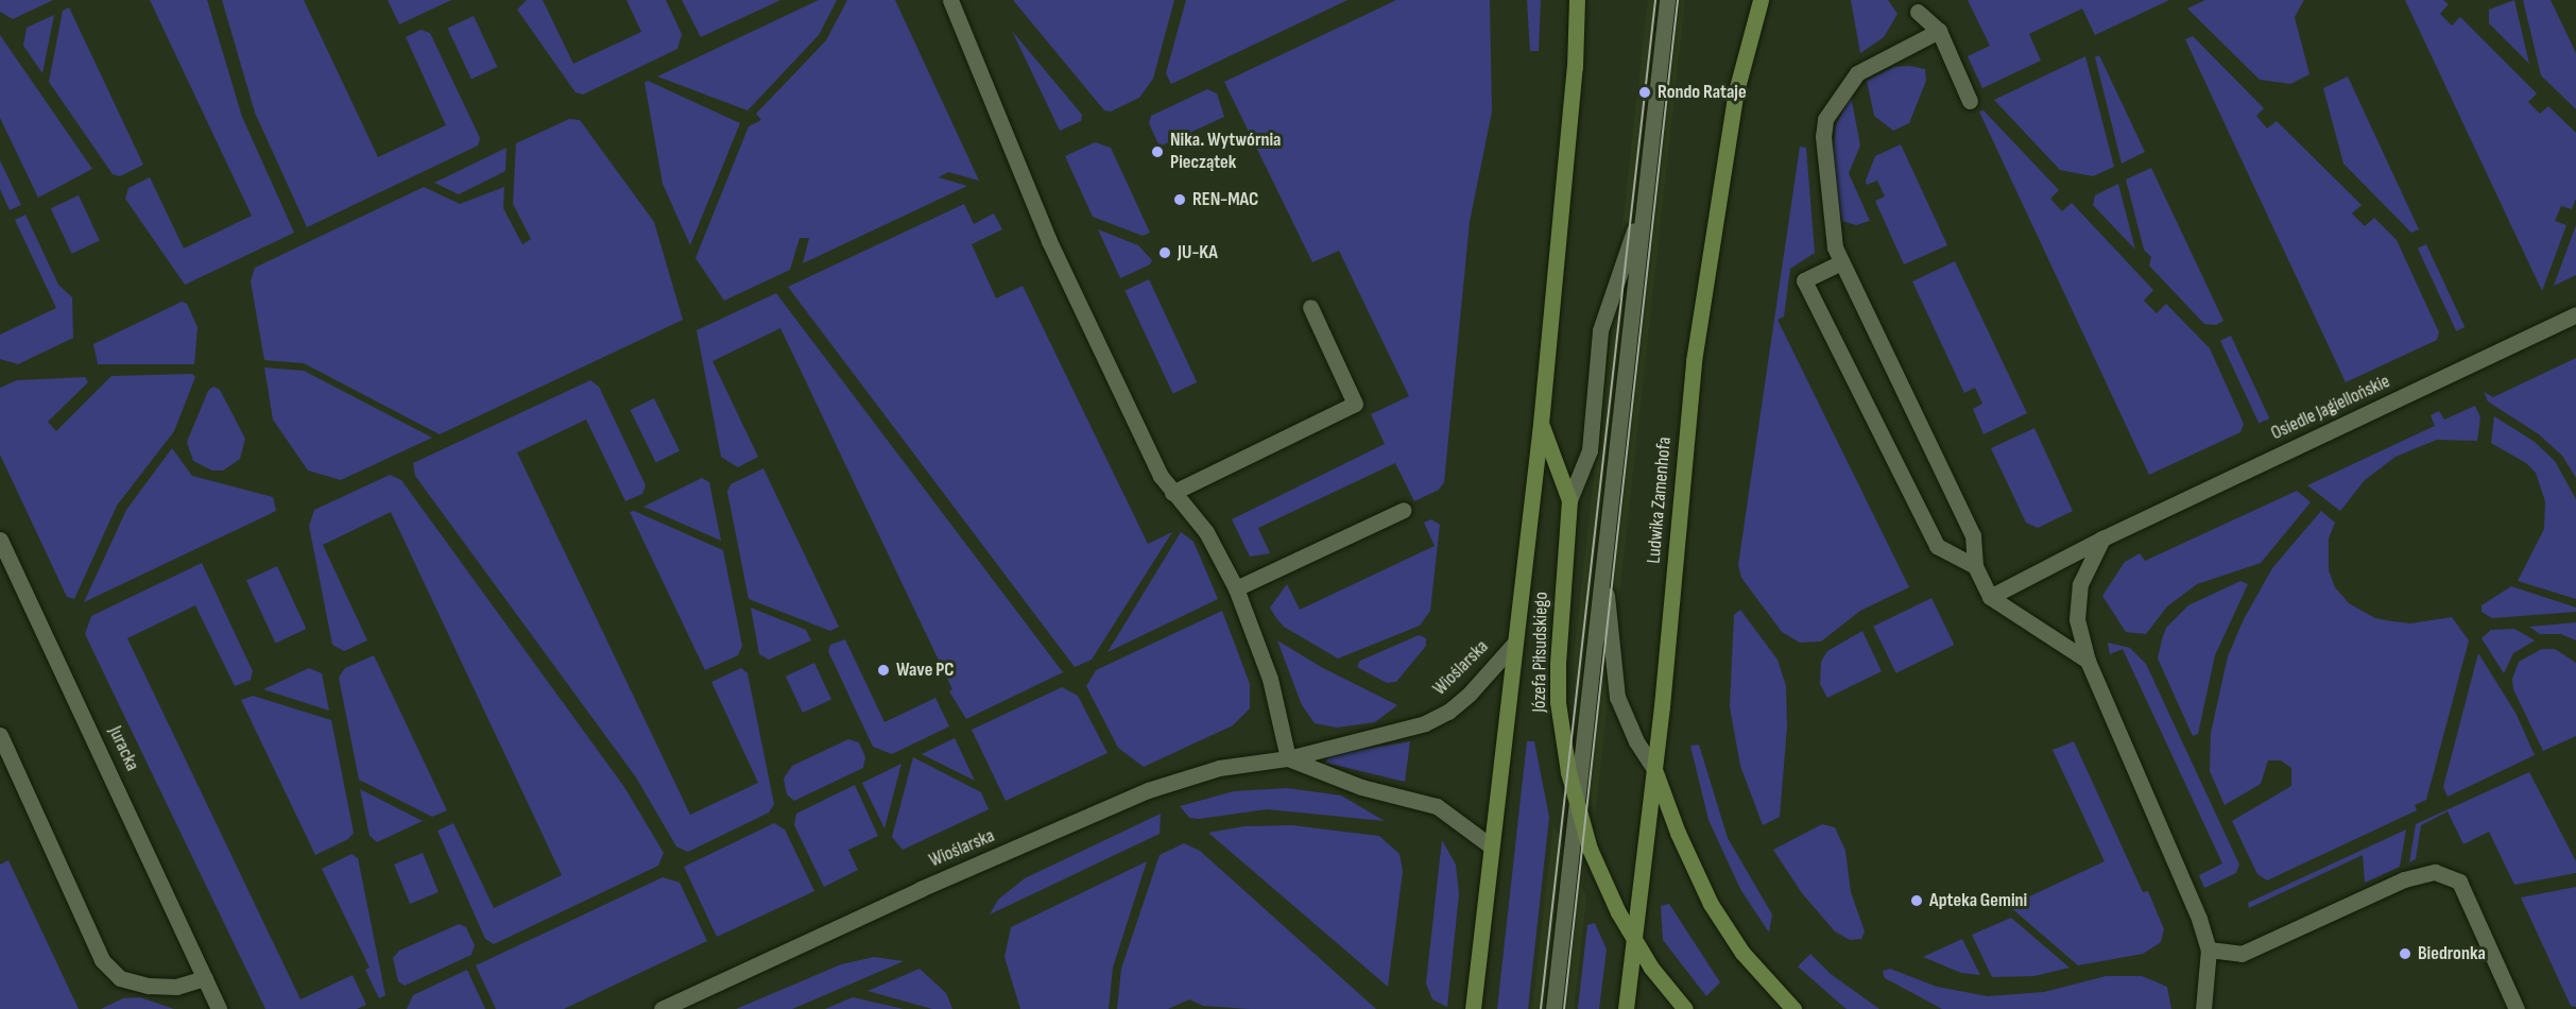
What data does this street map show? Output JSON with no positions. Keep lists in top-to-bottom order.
{
  "streets": {
    "main road": ["Ludwika Zamenhofa", "Józefa Piłsudskiego"],
    "street": ["Osiedle Jagiellońskie", "Wioślarska", "Juracka"]
  },
  "crossings": [
    ["Ludwika Zamenhofa", "Józefa Piłsudskiego"]
  ],
  "places": [
    "Rondo Rataje",
    "Nika. Wytwórnia Pieczątek",
    "REN-MAC",
    "JU-KA",
    "Wave PC",
    "Apteka Gemini",
    "Biedronka"
  ]
}
